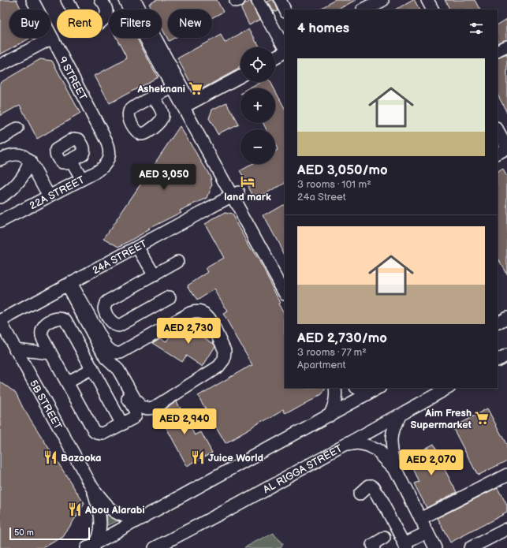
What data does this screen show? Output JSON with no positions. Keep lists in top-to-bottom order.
{
  "streets": {
    "street": [
      "9 STREET",
      "22A STREET",
      "24A STREET",
      "5B STREET",
      "AL RIGGA STREET"
    ]
  },
  "crossings": [
    ["9 STREET", "22A STREET"],
    ["24A STREET", "5B STREET"]
  ],
  "places": {
    "supermarket": ["Asheknani", "Aim Fresh Supermarket"],
    "hotel": ["land mark"],
    "restaurant": ["Bazooka", "Juice World", "Abou Alarabi"]
  },
  "scale_bar": "50 m",
  "page": {
    "chip": [
      "Buy",
      "Rent",
      "Filters",
      "New"
    ],
    "heading": "4 homes",
    "map_buttons": ["+", "−"],
    "list": [
      {
        "name": "AED 3,050/mo",
        "note": "3 rooms · 101 m² · 24a Street"
      },
      {
        "name": "AED 2,730/mo",
        "note": "3 rooms · 77 m² · Apartment"
      }
    ],
    "price": [
      "AED 3,050",
      "AED 2,730",
      "AED 2,940",
      "AED 2,070"
    ],
    "scale": "50 m"
  }
}
